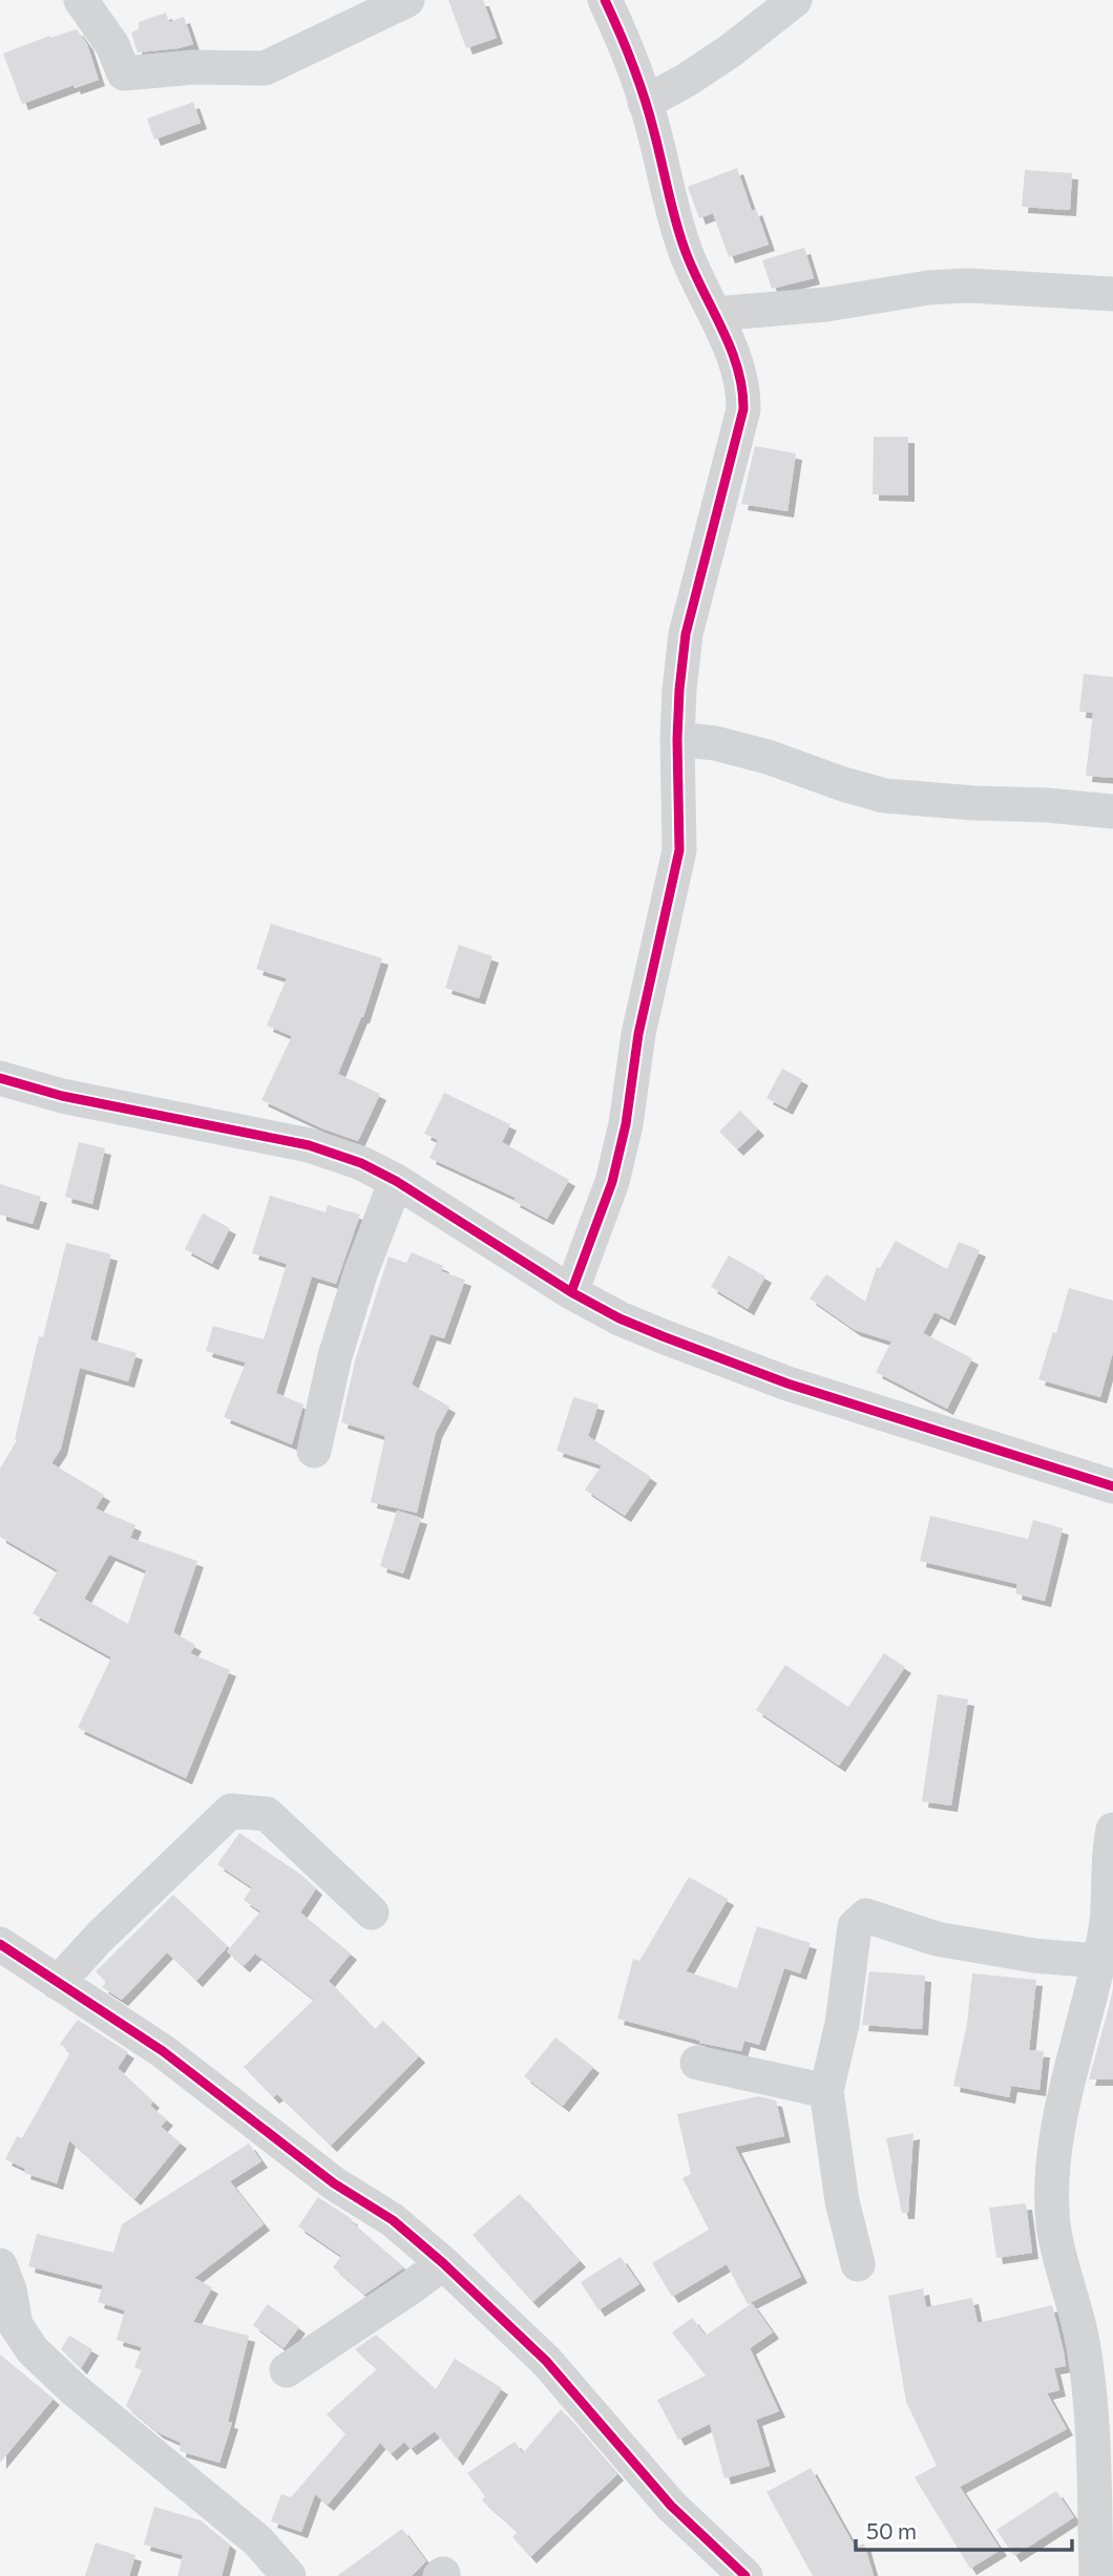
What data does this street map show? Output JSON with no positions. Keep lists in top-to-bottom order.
{
  "scale_bar": "50 m"
}
